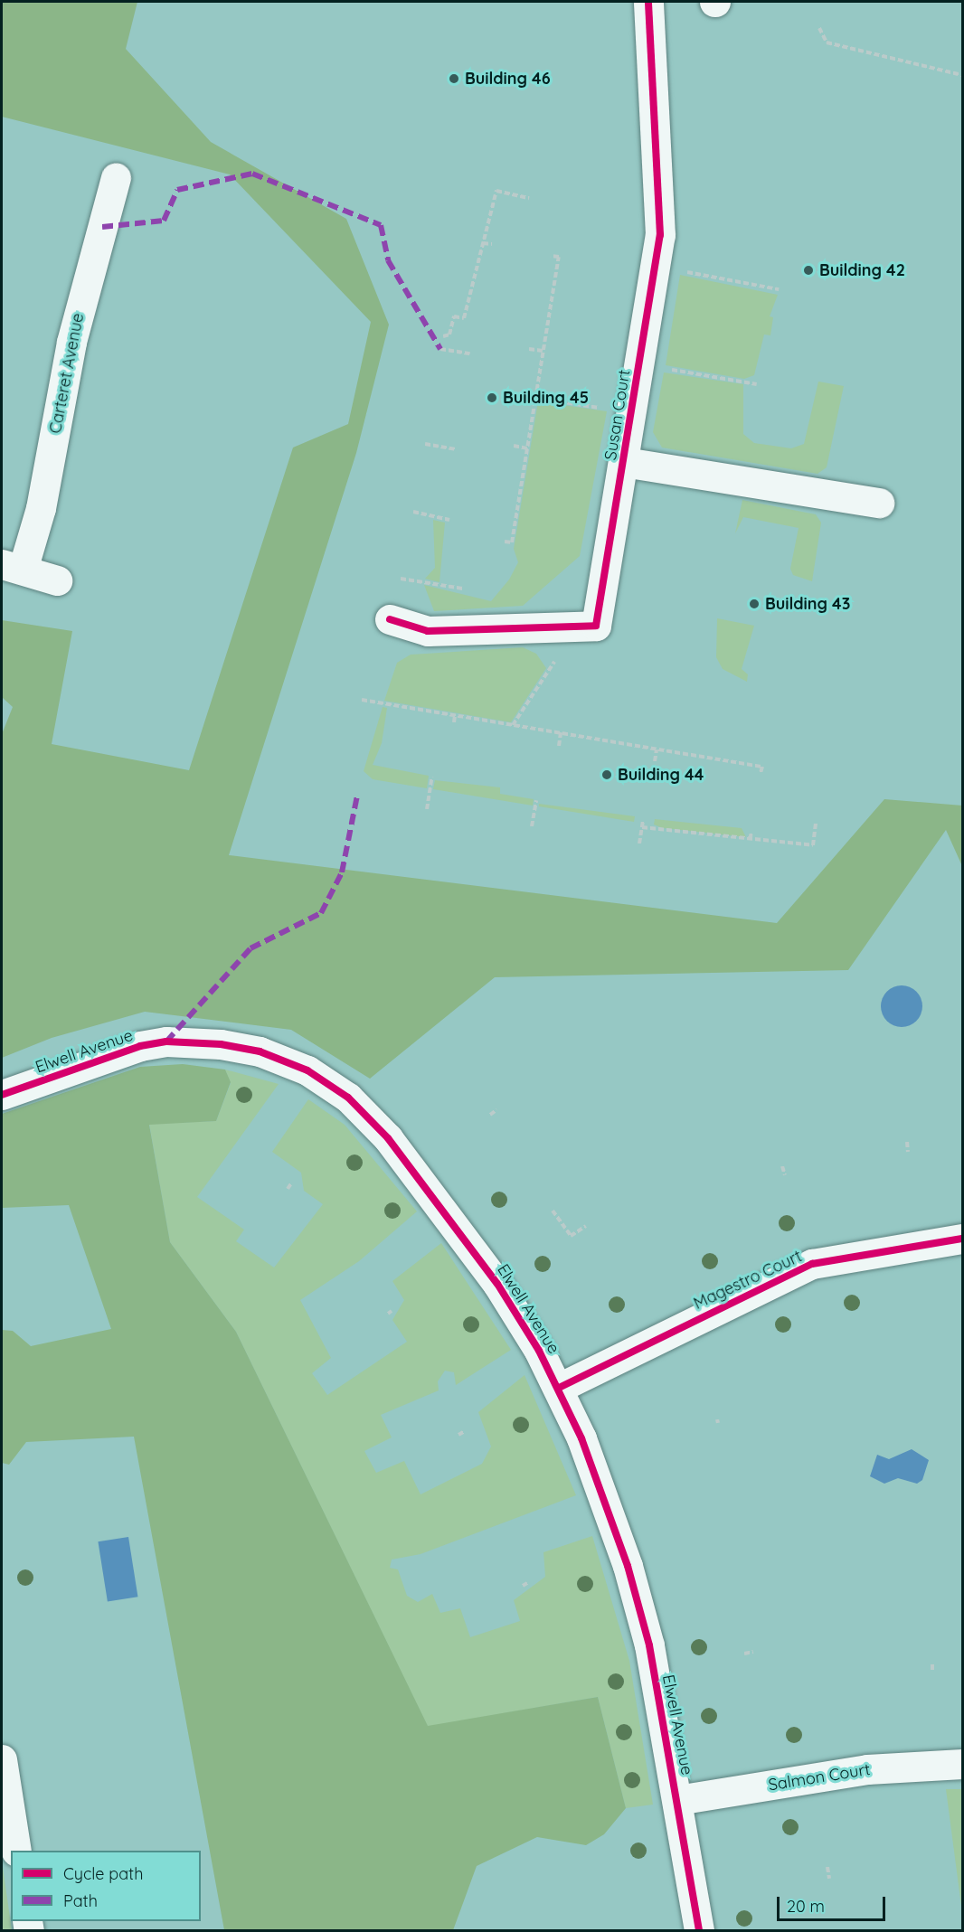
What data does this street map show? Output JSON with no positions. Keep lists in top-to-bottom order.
{
  "streets": {
    "street": [
      "Carteret Avenue",
      "Susan Court",
      "Elwell Avenue",
      "Magestro Court",
      "Salmon Court"
    ]
  },
  "crossings": [
    ["Elwell Avenue", "Magestro Court"],
    ["Elwell Avenue", "Salmon Court"]
  ],
  "places": [
    "Building 46",
    "Building 42",
    "Building 45",
    "Building 43",
    "Building 44"
  ],
  "legend": ["Cycle path", "Path"],
  "scale_bar": "20 m"
}
